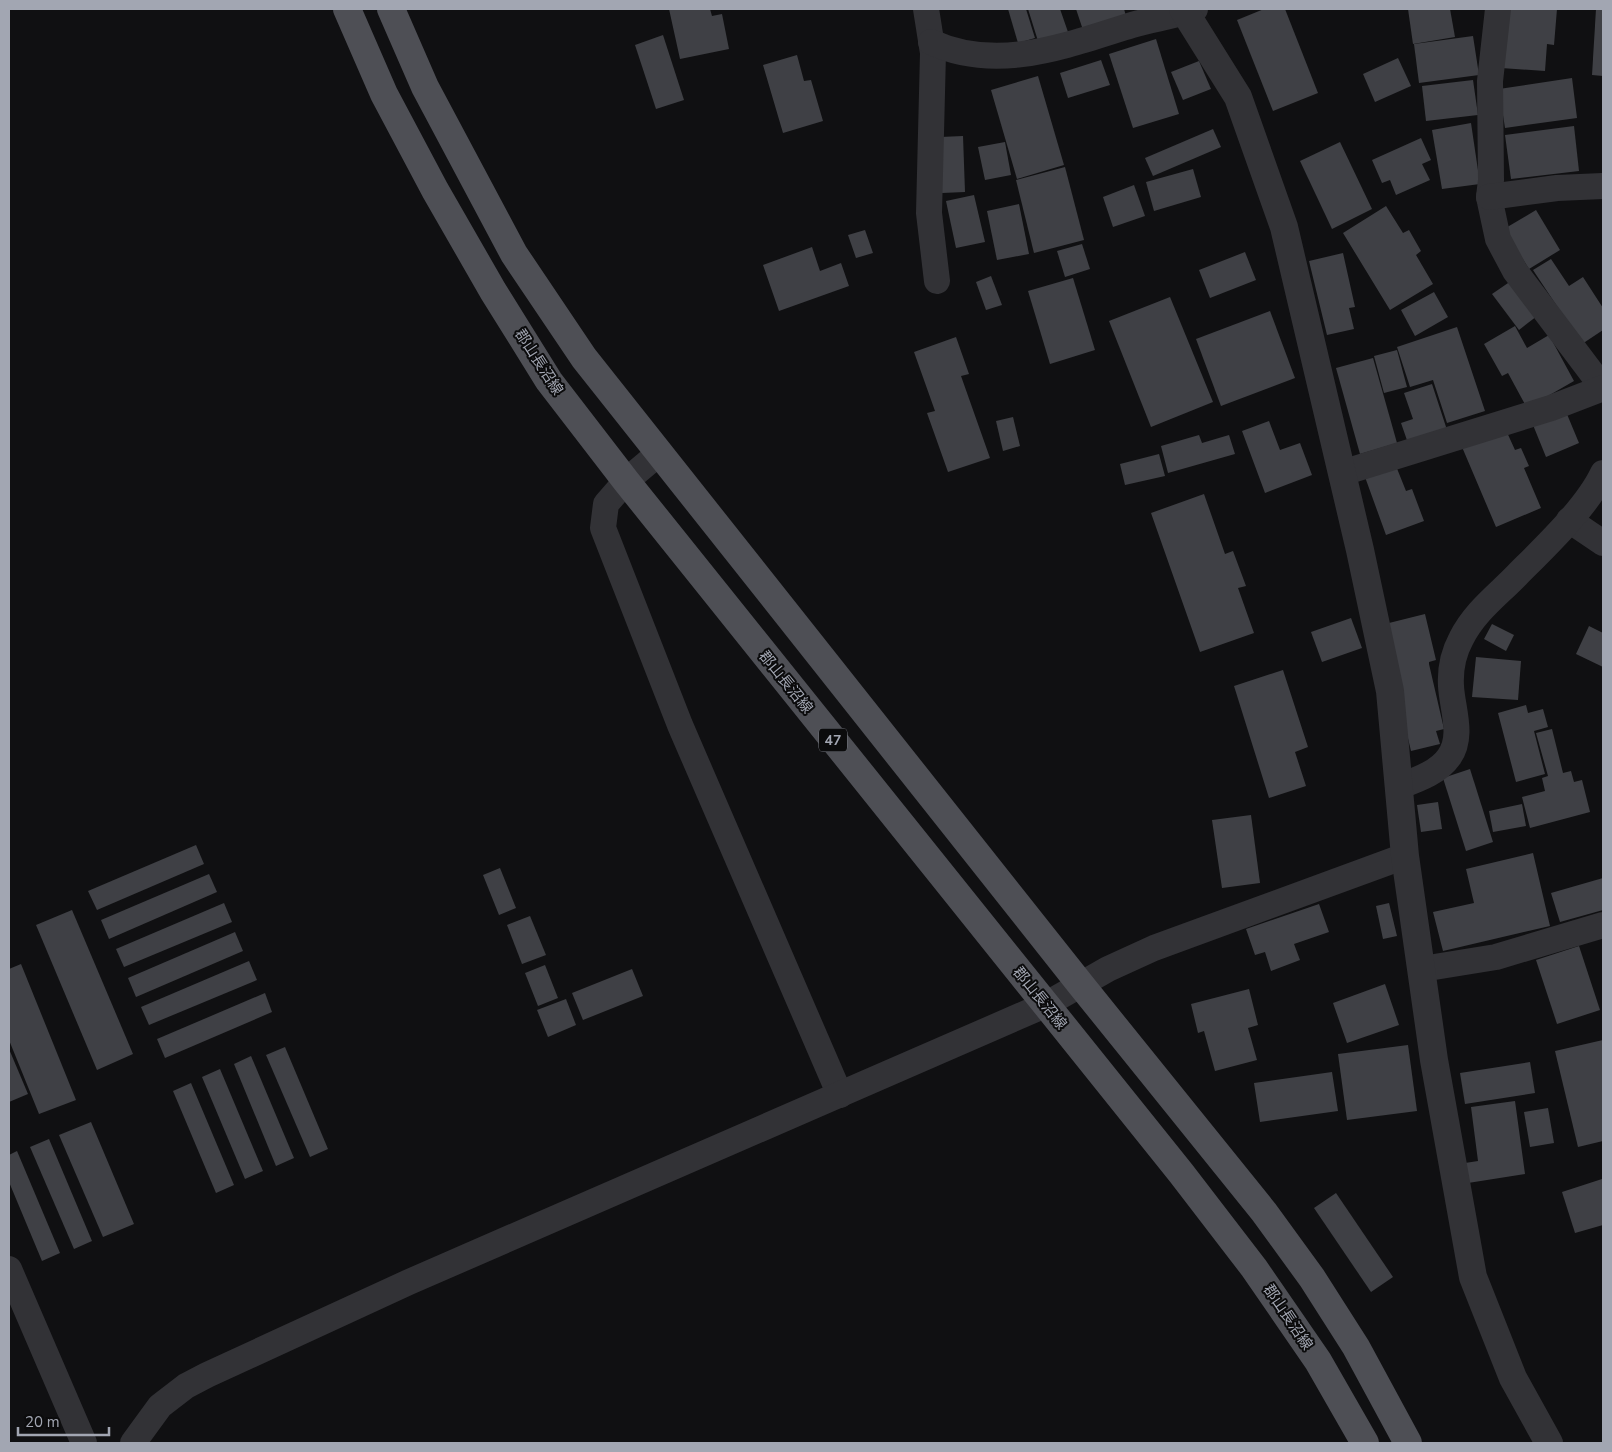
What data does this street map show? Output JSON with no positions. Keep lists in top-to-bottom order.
{
  "streets": {
    "main road": ["郡山長沼線", "47"]
  },
  "scale_bar": "20 m"
}
